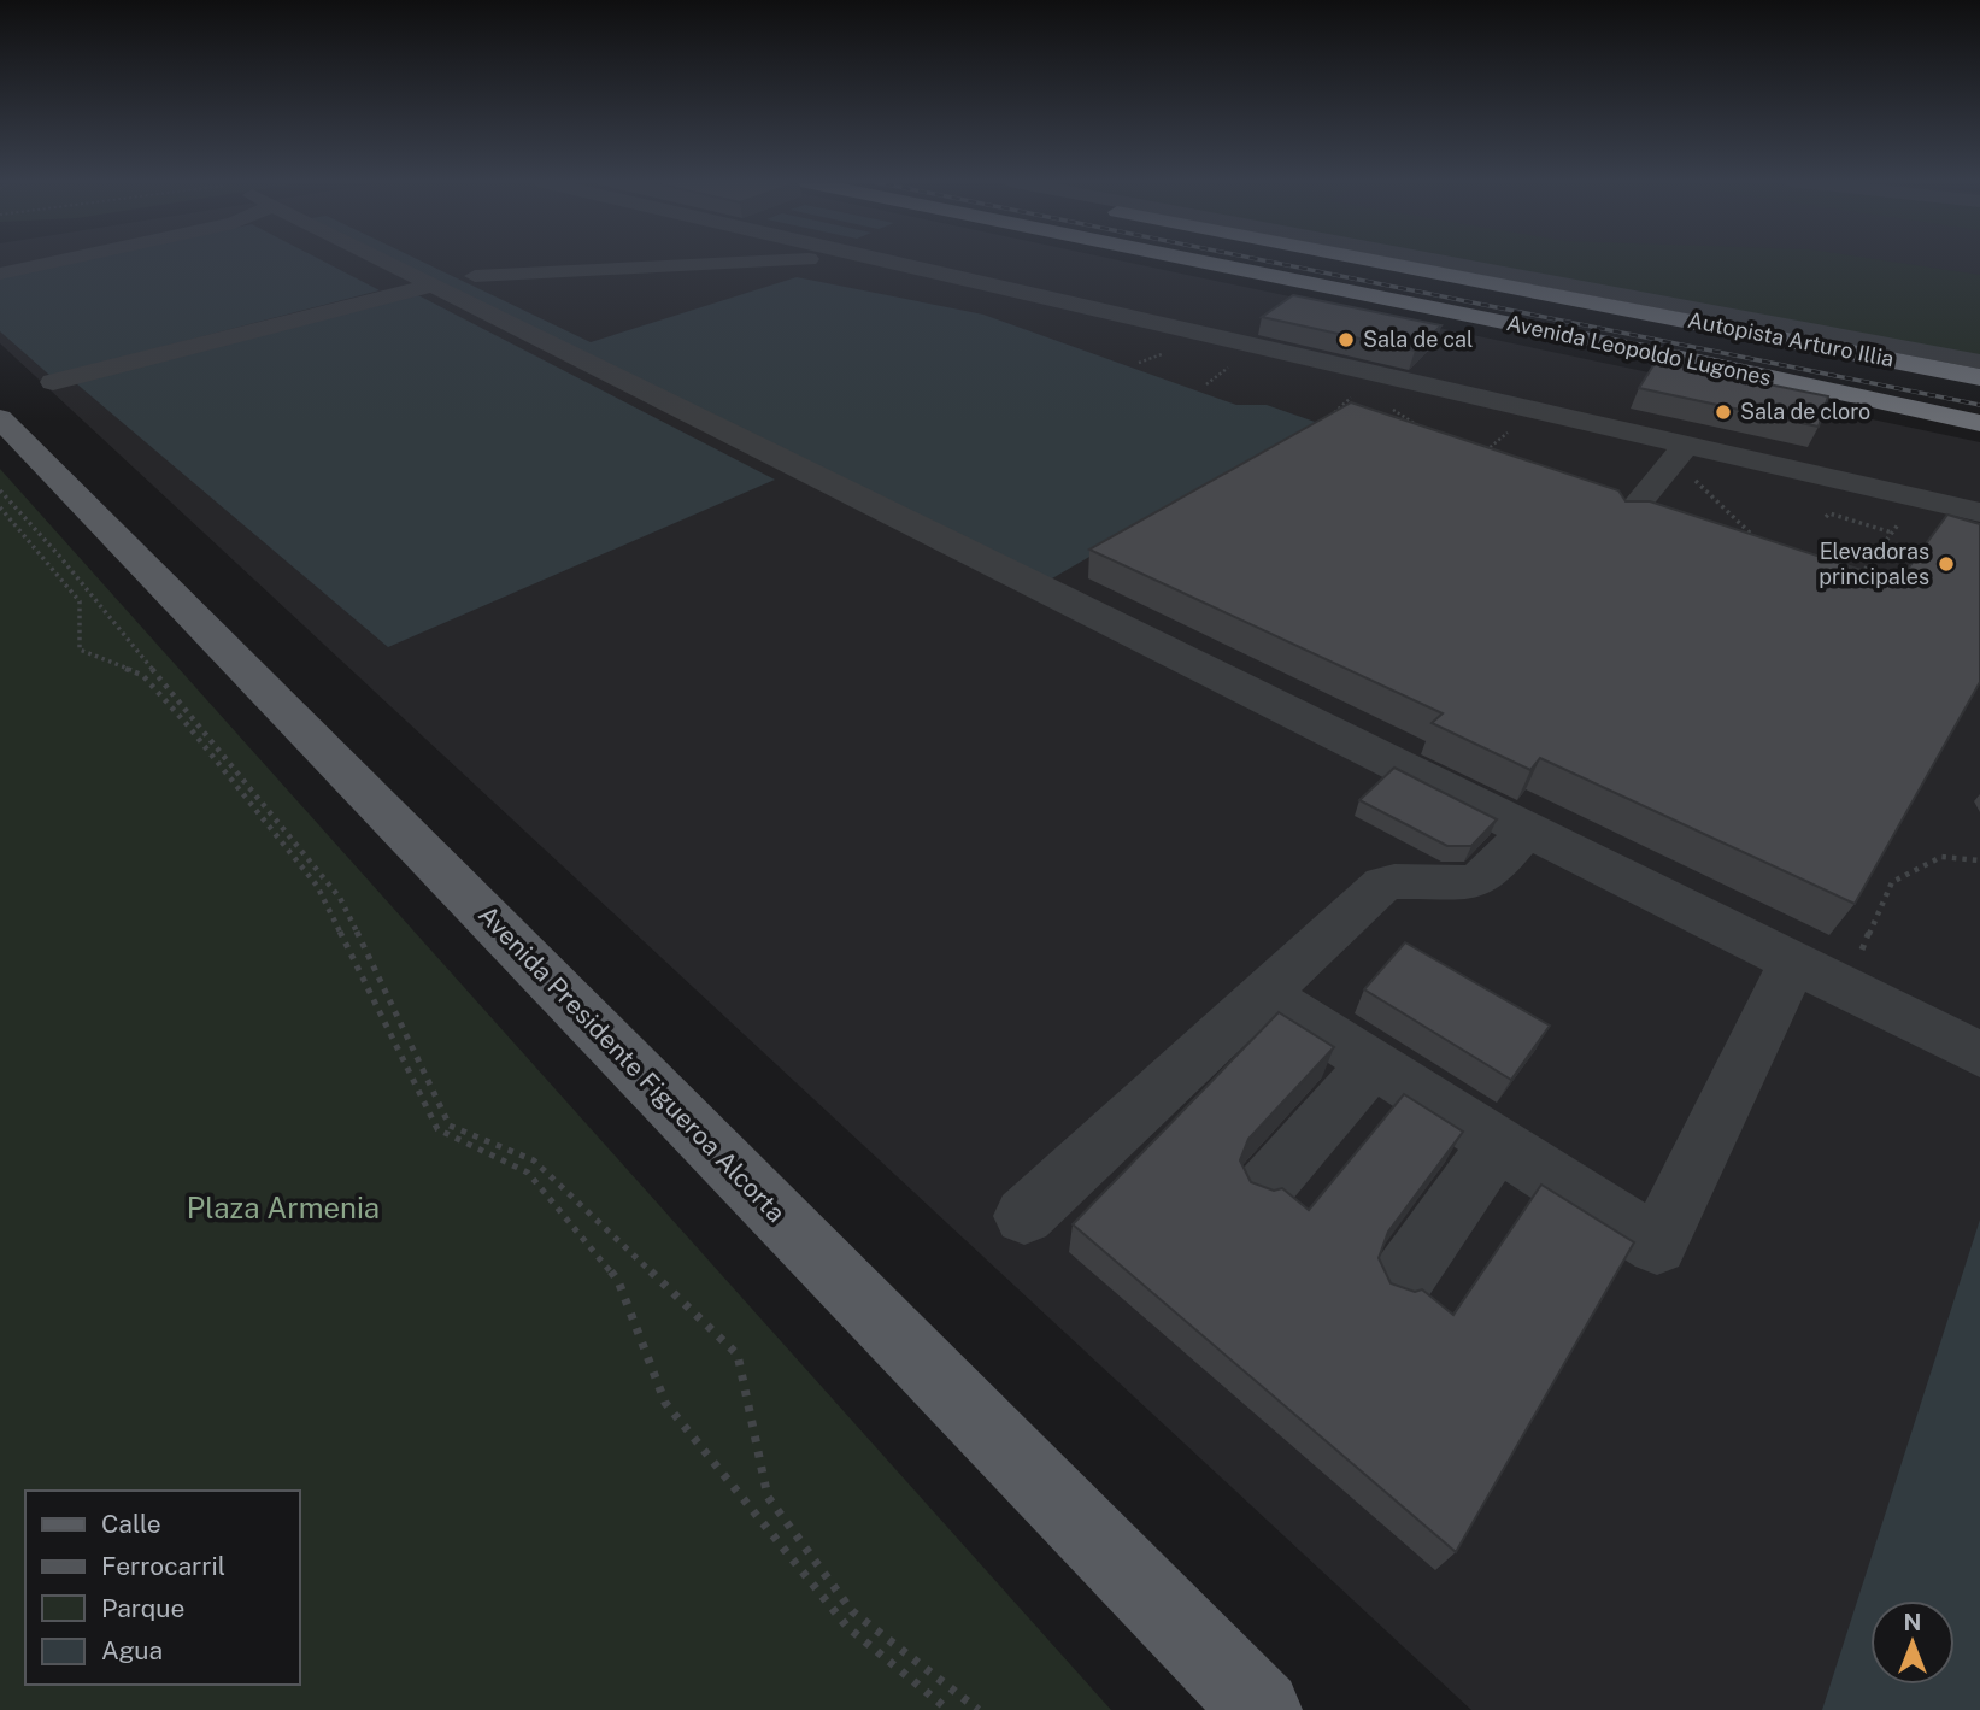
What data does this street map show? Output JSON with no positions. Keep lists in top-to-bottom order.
{
  "streets": {
    "highway": ["Autopista Arturo Illia", "Avenida Leopoldo Lugones"],
    "main road": ["Avenida Presidente Figueroa Alcorta"]
  },
  "parks": ["Plaza Armenia"],
  "places": ["Sala de cal", "Sala de cloro", "Elevadoras principales"],
  "legend": [
    "Calle",
    "Ferrocarril",
    "Parque",
    "Agua"
  ],
  "north": "top"
}
